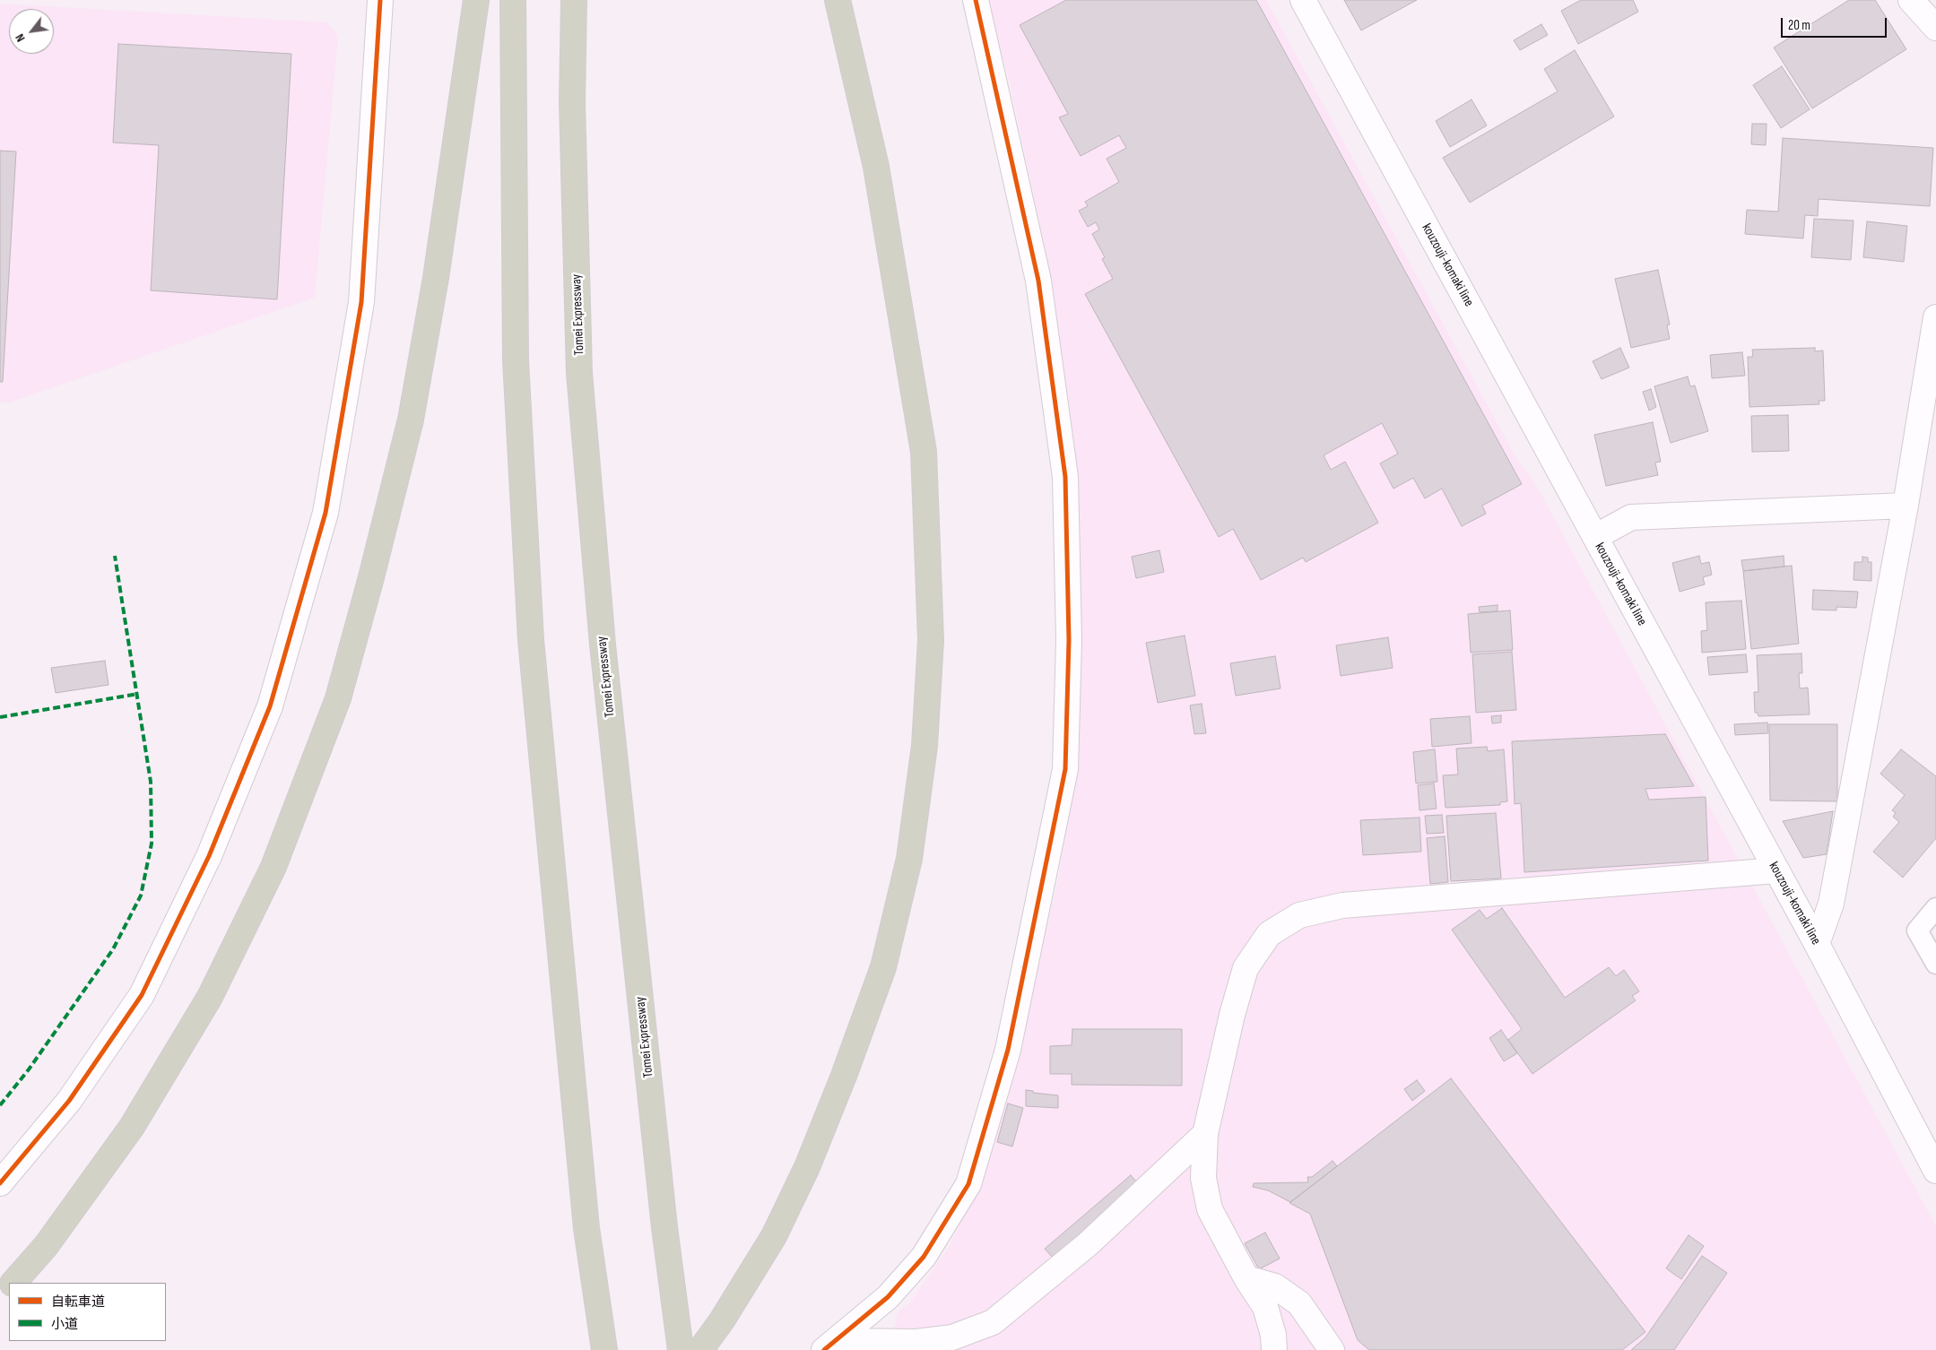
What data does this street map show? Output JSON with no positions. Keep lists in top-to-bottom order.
{
  "streets": {
    "highway": ["Tomei Expressway"],
    "street": ["kouzouji-komaki line"]
  },
  "legend": ["自転車道", "小道"],
  "scale_bar": "20 m",
  "north": "bottom left"
}
